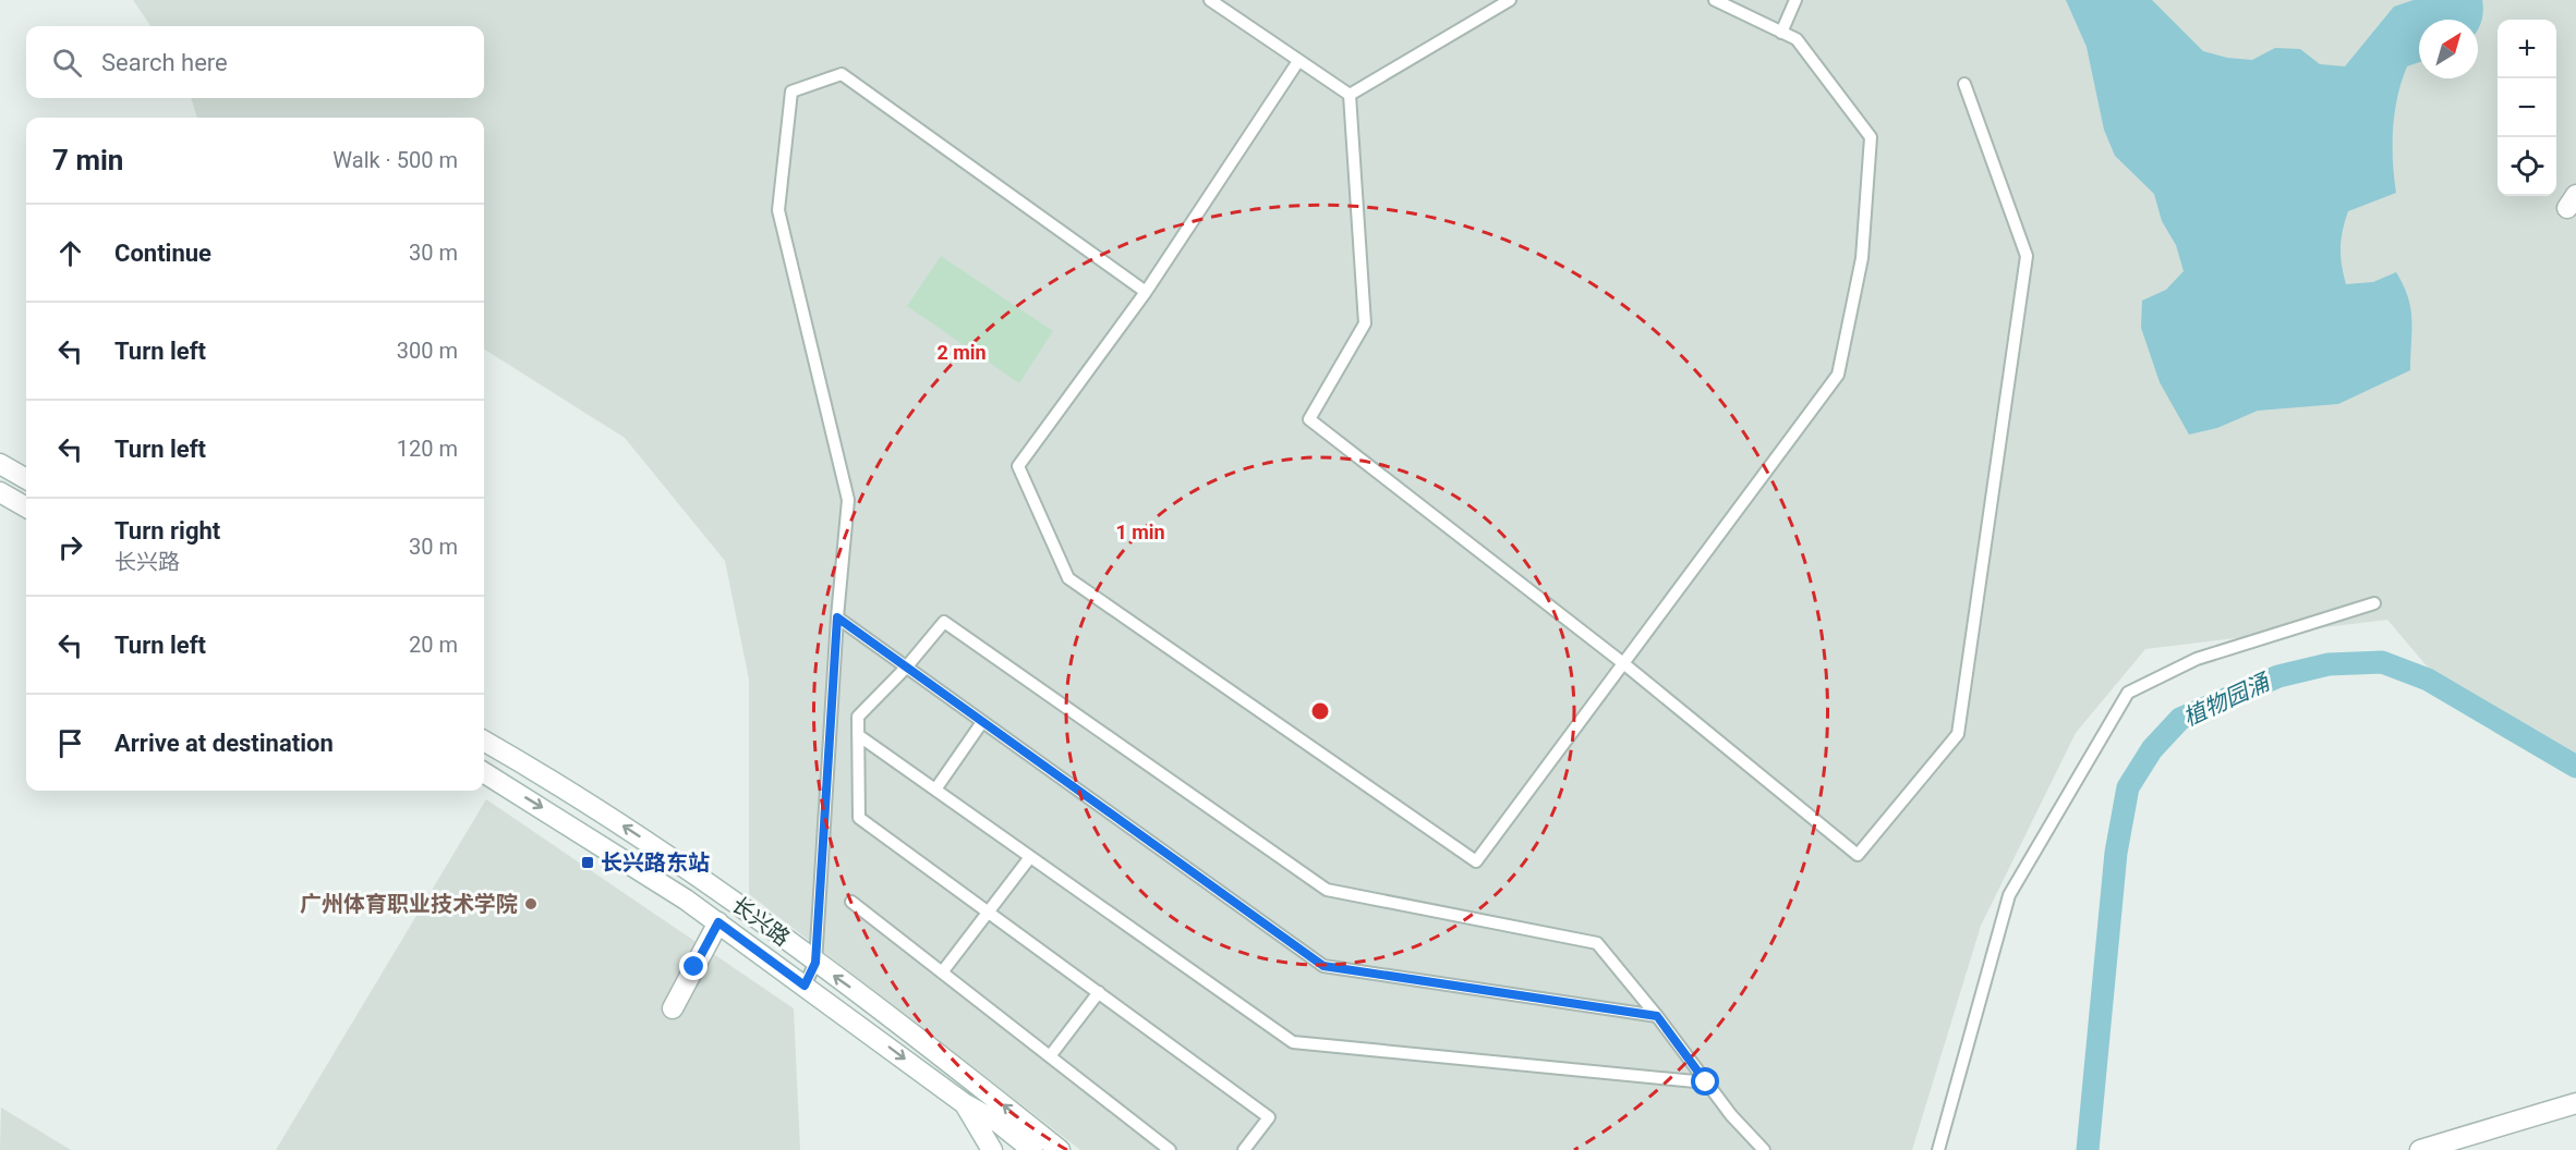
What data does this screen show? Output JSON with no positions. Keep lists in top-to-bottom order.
{
  "streets": {
    "street": ["长兴路"]
  },
  "water": ["植物园涌"],
  "places": {
    "transit": ["长兴路东站"],
    "other": ["广州体育职业技术学院"]
  },
  "north": "top right",
  "page": {
    "map_buttons": ["+", "−"],
    "search": "Search here",
    "heading": ["7 min", "Walk · 500 m"],
    "list": [
      ["Continue", "30 m"],
      ["Turn left", "300 m"],
      ["Turn left", "120 m"],
      ["Turn right", "长兴路", "30 m"],
      ["Turn left", "20 m"],
      "Arrive at destination"
    ]
  },
  "rings": ["2 min", "1 min"]
}
